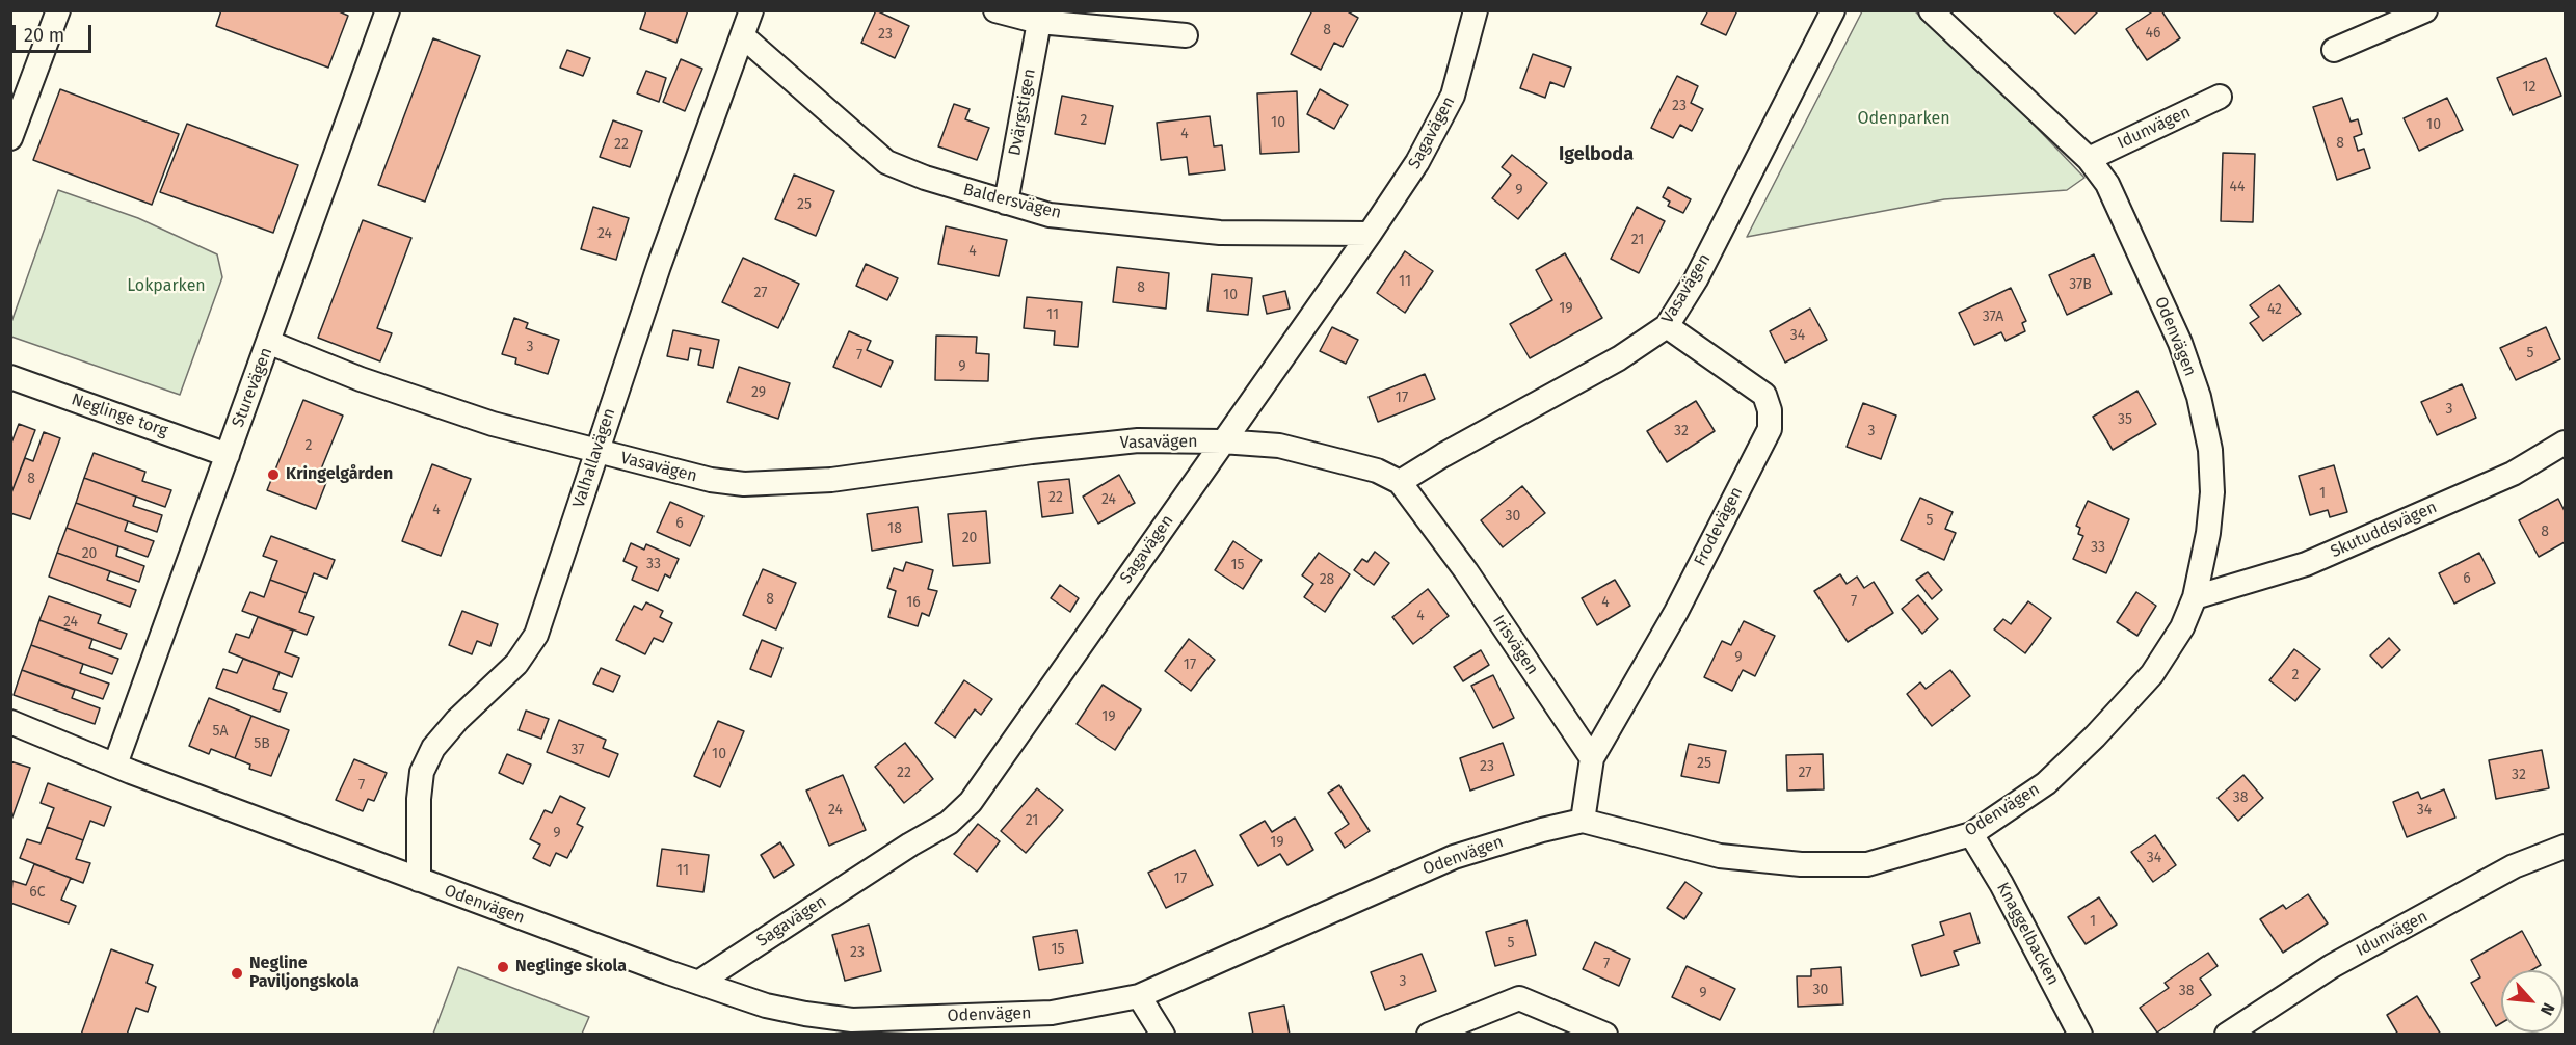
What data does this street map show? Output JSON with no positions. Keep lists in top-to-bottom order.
{
  "streets": {
    "street": [
      "Dvärgstigen",
      "Idunvägen",
      "Sagavägen",
      "Baldersvägen",
      "Vasavägen",
      "Odenvägen",
      "Sturevägen",
      "Neglinge torg",
      "Valhallavägen",
      "Frodevägen",
      "Skutuddsvägen",
      "Irisvägen",
      "Knaggelbacken"
    ]
  },
  "crossings": [
    ["Dvärgstigen", "Baldersvägen"],
    ["Idunvägen", "Odenvägen"],
    ["Sagavägen", "Baldersvägen"],
    ["Sagavägen", "Vasavägen"],
    ["Sagavägen", "Odenvägen"],
    ["Baldersvägen", "Valhallavägen"],
    ["Vasavägen", "Sturevägen"],
    ["Vasavägen", "Valhallavägen"],
    ["Vasavägen", "Frodevägen"],
    ["Vasavägen", "Irisvägen"],
    ["Odenvägen", "Sturevägen"],
    ["Odenvägen", "Valhallavägen"],
    ["Odenvägen", "Skutuddsvägen"],
    ["Odenvägen", "Knaggelbacken"],
    ["Sturevägen", "Neglinge torg"],
    ["Frodevägen", "Irisvägen"]
  ],
  "districts": ["Igelboda"],
  "parks": ["Odenparken", "Lokparken"],
  "places": ["Kringelgården", "Neglinge skola", "Negline Paviljongskola"],
  "house_numbers": [
    "8",
    "46",
    "23",
    "12",
    "23",
    "2",
    "10",
    "10",
    "4",
    "8",
    "22",
    "44",
    "9",
    "25",
    "24",
    "21",
    "4",
    "11",
    "37B",
    "8",
    "27",
    "10",
    "19",
    "42",
    "11",
    "37A",
    "34",
    "3",
    "5",
    "7",
    "9",
    "29",
    "17",
    "3",
    "35",
    "32",
    "3",
    "2",
    "8",
    "1",
    "22",
    "24",
    "4",
    "30",
    "5",
    "6",
    "18",
    "8",
    "20",
    "33",
    "20",
    "33",
    "15",
    "6",
    "28",
    "8",
    "7",
    "16",
    "4",
    "4",
    "24",
    "9",
    "17",
    "2",
    "19",
    "5A",
    "5B",
    "37",
    "10",
    "25",
    "23",
    "22",
    "27",
    "32",
    "7",
    "38",
    "24",
    "34",
    "21",
    "9",
    "19",
    "34",
    "11",
    "17",
    "6C",
    "1",
    "5",
    "15",
    "23",
    "7",
    "3",
    "30",
    "38",
    "9"
  ],
  "scale_bar": "20 m",
  "north": "bottom right"
}
